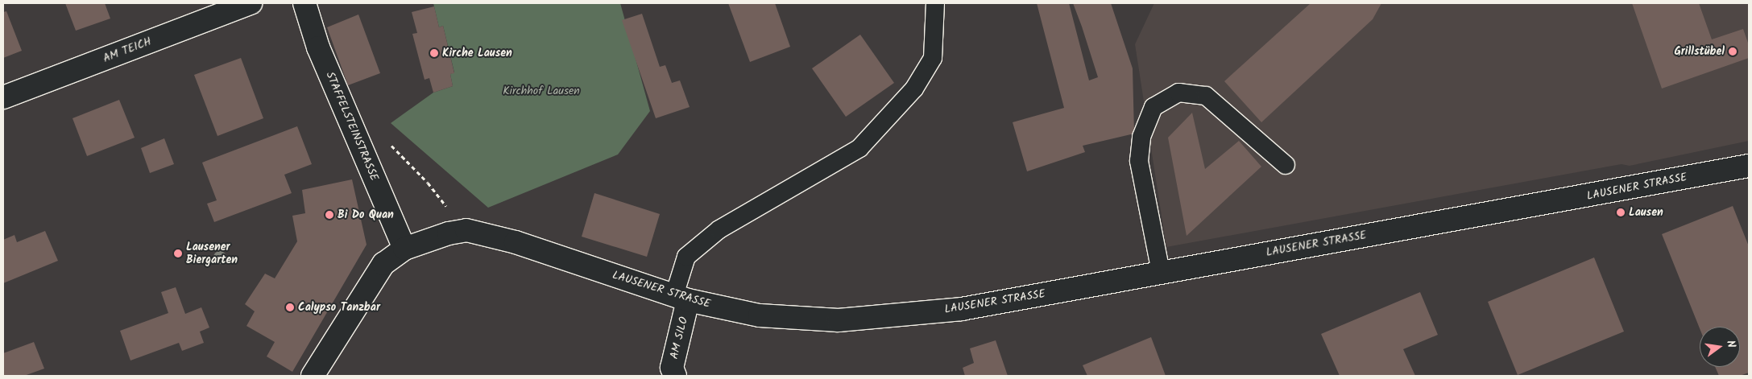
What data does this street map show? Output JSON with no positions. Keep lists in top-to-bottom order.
{
  "streets": {
    "main road": [
      "AM TEICH",
      "STAFFELSTEINSTRASSE",
      "LAUSENER STRASSE",
      "AM SILO"
    ]
  },
  "crossings": [
    ["STAFFELSTEINSTRASSE", "LAUSENER STRASSE"],
    ["LAUSENER STRASSE", "AM SILO"]
  ],
  "parks": ["Kirchhof Lausen"],
  "places": [
    "Grillstübel",
    "Kirche Lausen",
    "Lausen",
    "Bi Do Quan",
    "Lausener Biergarten",
    "Calypso Tanzbar"
  ],
  "north": "right"
}
